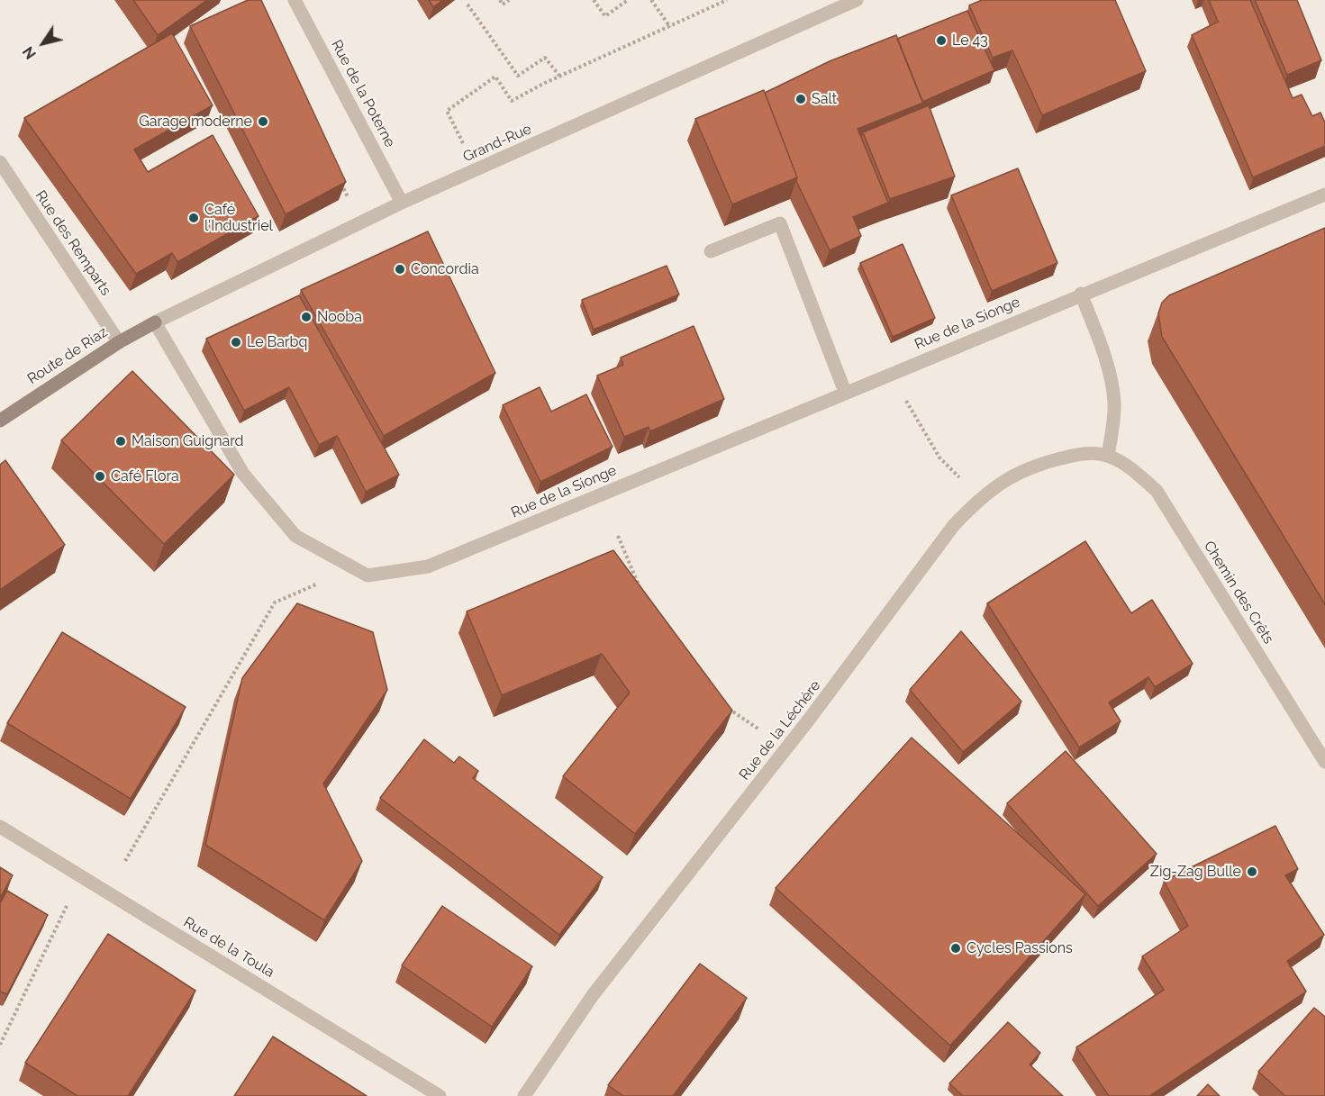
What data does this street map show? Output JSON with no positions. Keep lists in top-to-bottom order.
{
  "streets": {
    "street": [
      "Rue de la Poterne",
      "Grand-Rue",
      "Rue des Remparts",
      "Rue de la Sionge",
      "Route de Riaz",
      "Chemin des Crêts",
      "Rue de la Léchère",
      "Rue de la Toula"
    ]
  },
  "crossings": [
    ["Rue de la Poterne", "Grand-Rue"],
    ["Grand-Rue", "Rue de la Sionge"],
    ["Grand-Rue", "Route de Riaz"],
    ["Rue des Remparts", "Route de Riaz"],
    ["Rue de la Sionge", "Route de Riaz"],
    ["Chemin des Crêts", "Rue de la Léchère"]
  ],
  "places": [
    "Le 43",
    "Salt",
    "Garage moderne",
    "Café l'Industriel",
    "Concordia",
    "Nooba",
    "Le Barbq",
    "Maison Guignard",
    "Café Flora",
    "Zig-Zag Bulle",
    "Cycles Passions"
  ],
  "north": "bottom left"
}
